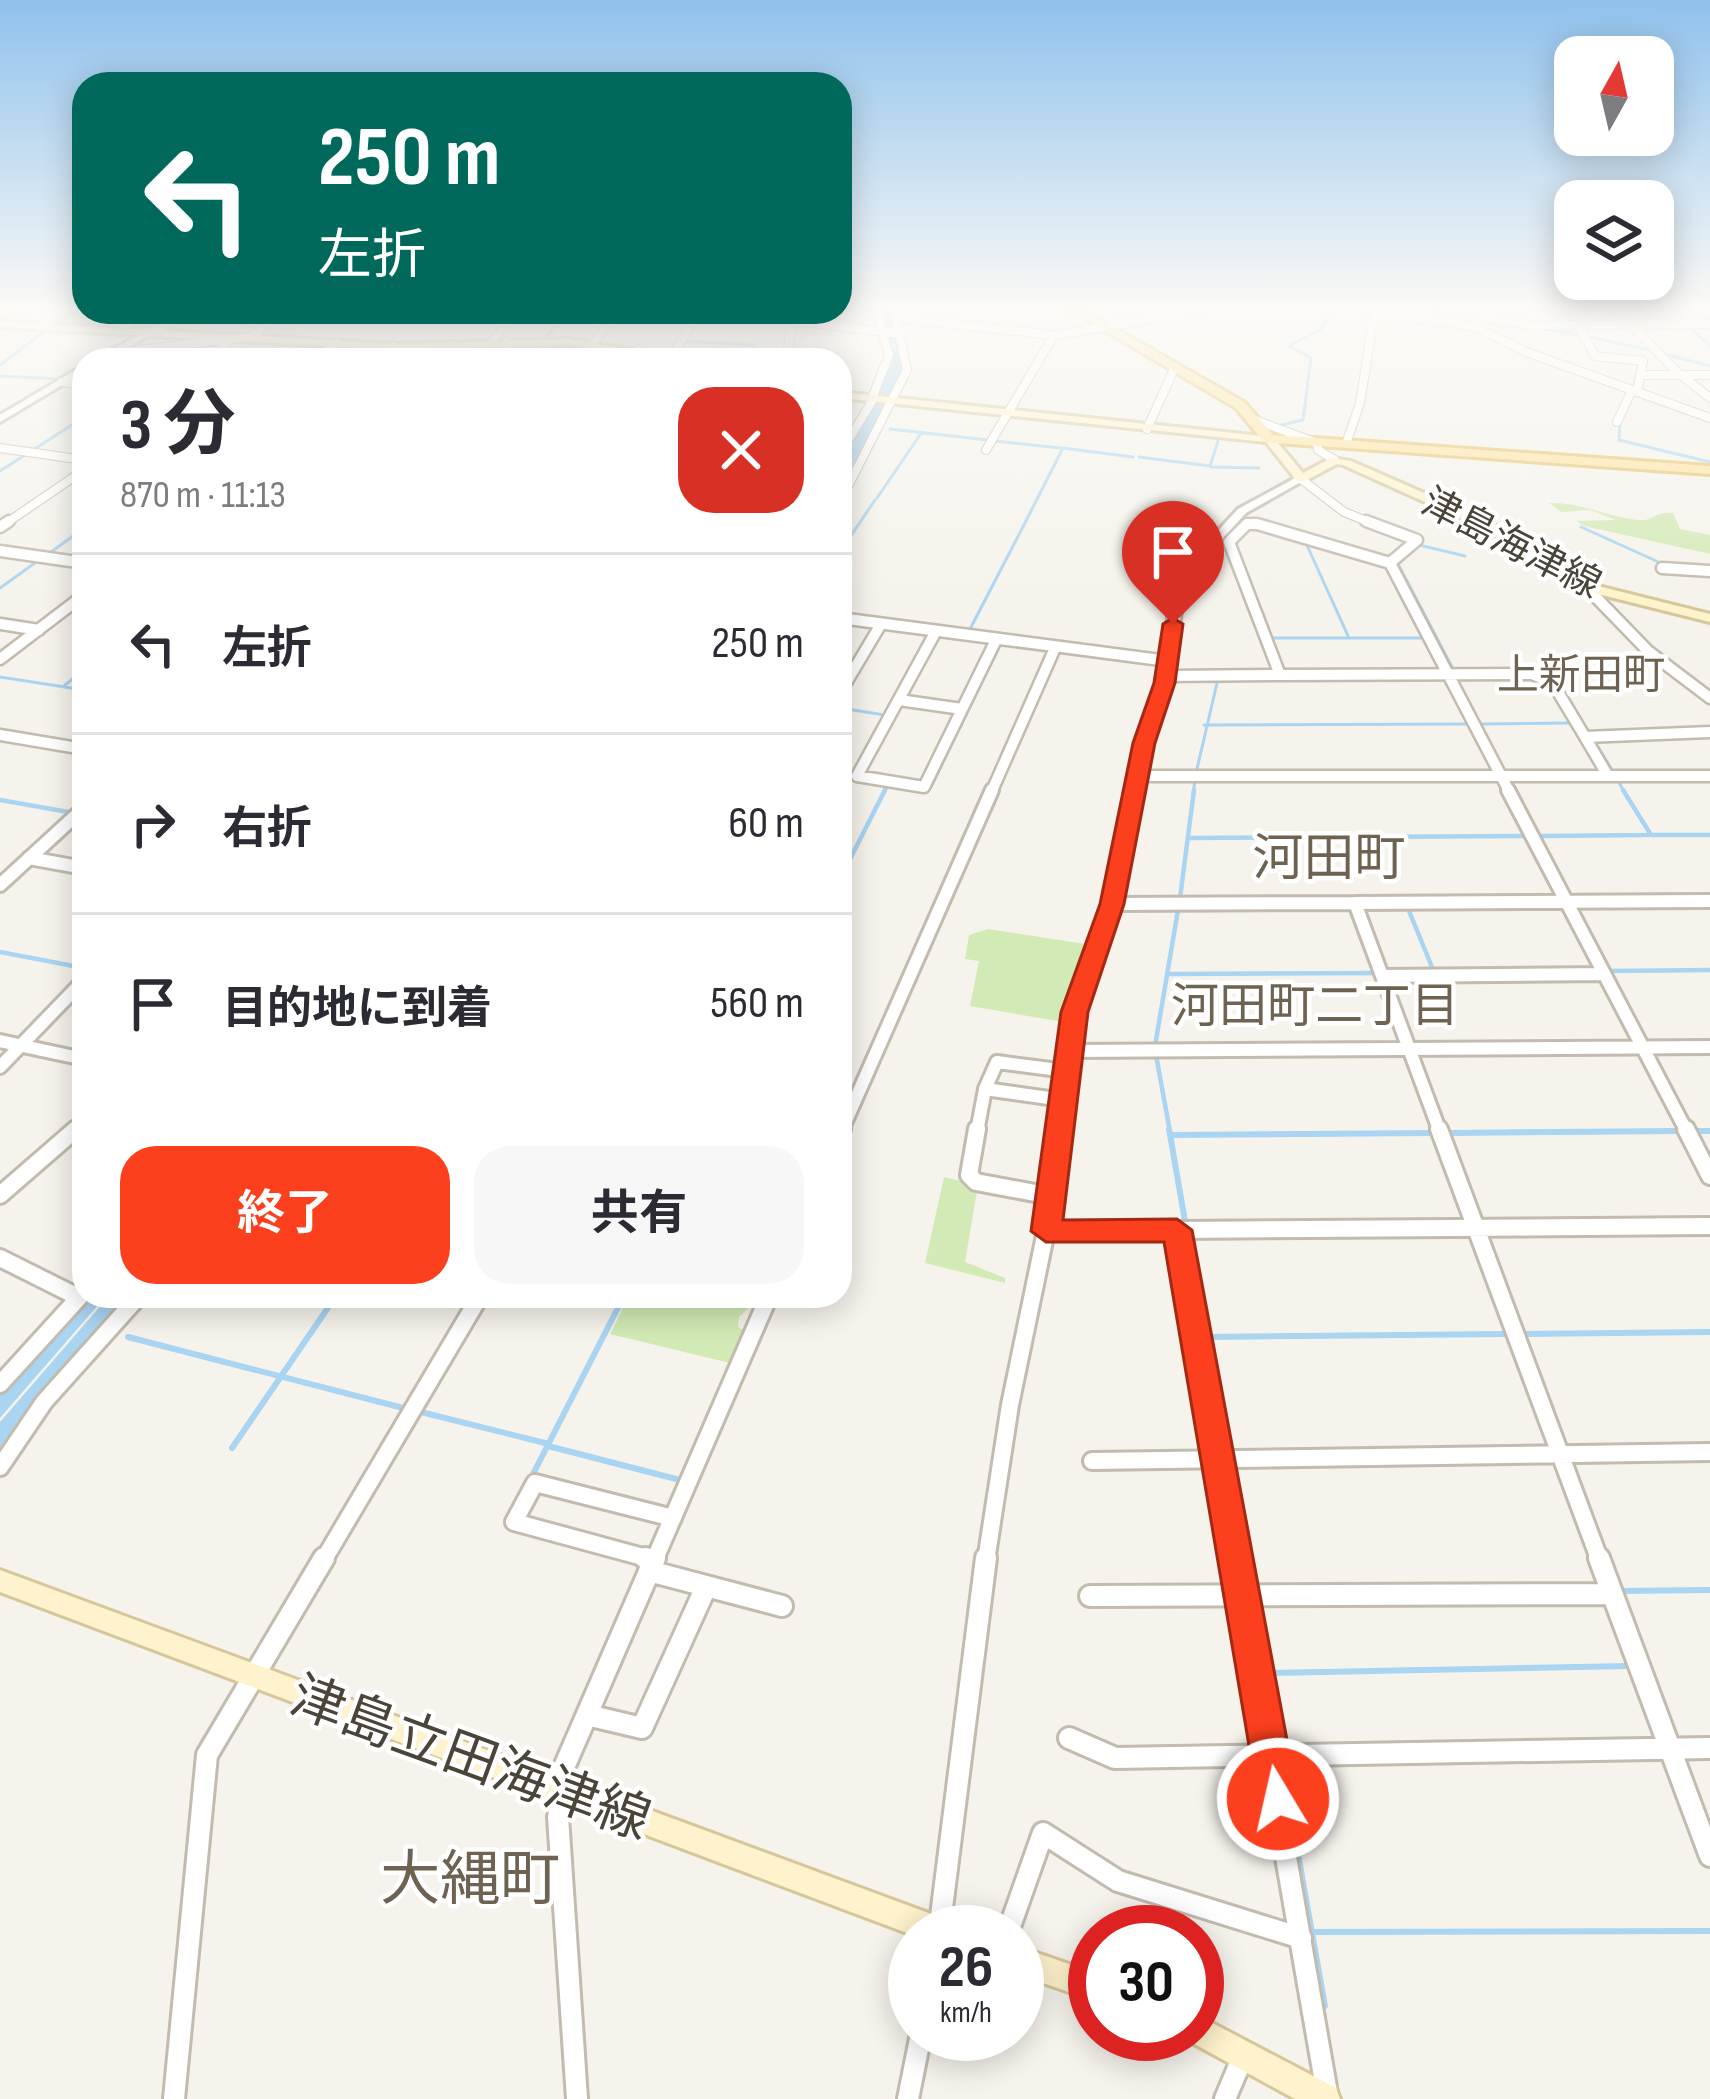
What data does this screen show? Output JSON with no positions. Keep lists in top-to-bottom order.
{
  "streets": {
    "main road": ["津島海津線", "津島立田海津線"]
  },
  "districts": [
    "上新田町",
    "河田町",
    "河田町二丁目",
    "大縄町"
  ],
  "north": "top",
  "page": {
    "turn": ["250 m", "左折"],
    "heading": ["3 分", "870 m · 11:13"],
    "list": [
      {
        "name": "左折",
        "value": "250 m"
      },
      {
        "name": "右折",
        "value": "60 m"
      },
      {
        "name": "目的地に到着",
        "value": "560 m"
      }
    ],
    "buttons": ["終了", "共有"],
    "speed": "26 km/h",
    "limit": "30"
  }
}
